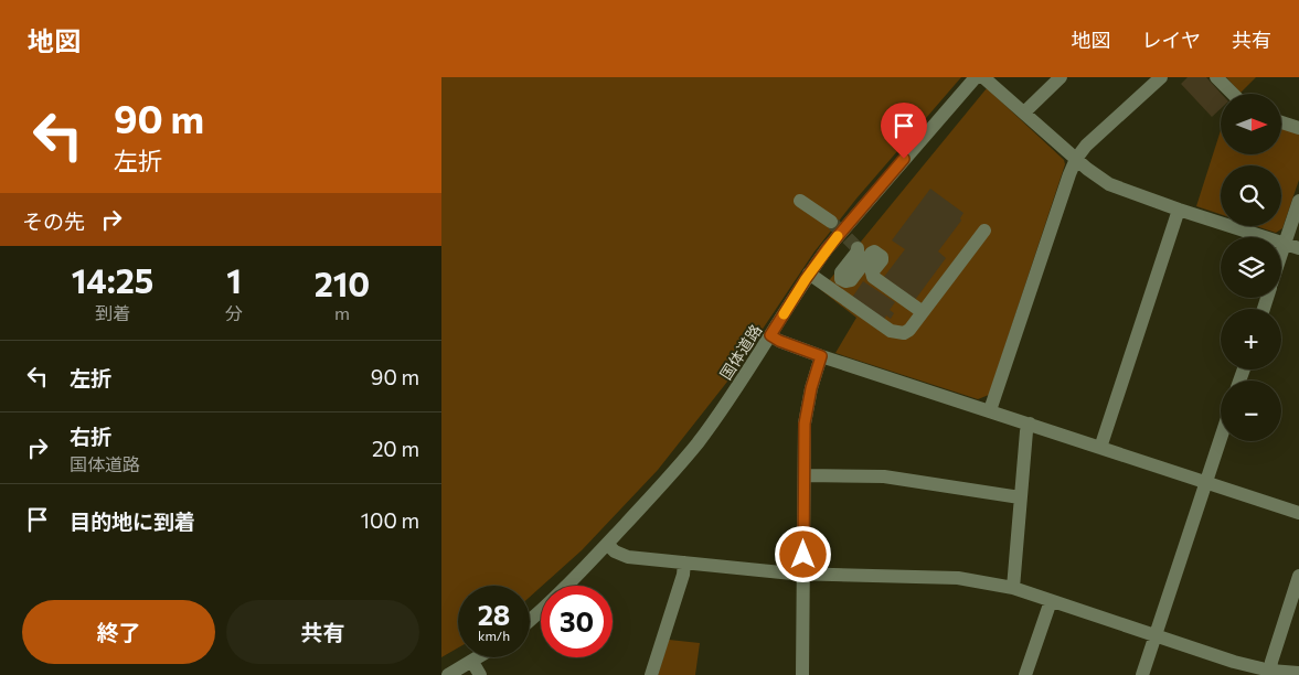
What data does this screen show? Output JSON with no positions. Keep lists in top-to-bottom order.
{
  "streets": {
    "street": ["国体道路"]
  },
  "north": "right",
  "page": {
    "header": "地図",
    "nav": ["地図", "レイヤ", "共有"],
    "turn": ["90 m", "左折"],
    "map_buttons": ["+", "−"],
    "then": "その先",
    "eta": [
      "14:25",
      "到着",
      "1",
      "分",
      "210",
      "m"
    ],
    "list": [
      {
        "name": "左折",
        "value": "90 m"
      },
      {
        "name": "右折",
        "note": "国体道路",
        "value": "20 m"
      },
      {
        "name": "目的地に到着",
        "value": "100 m"
      }
    ],
    "speed": "28 km/h",
    "limit": "30",
    "buttons": ["終了", "共有"]
  }
}
